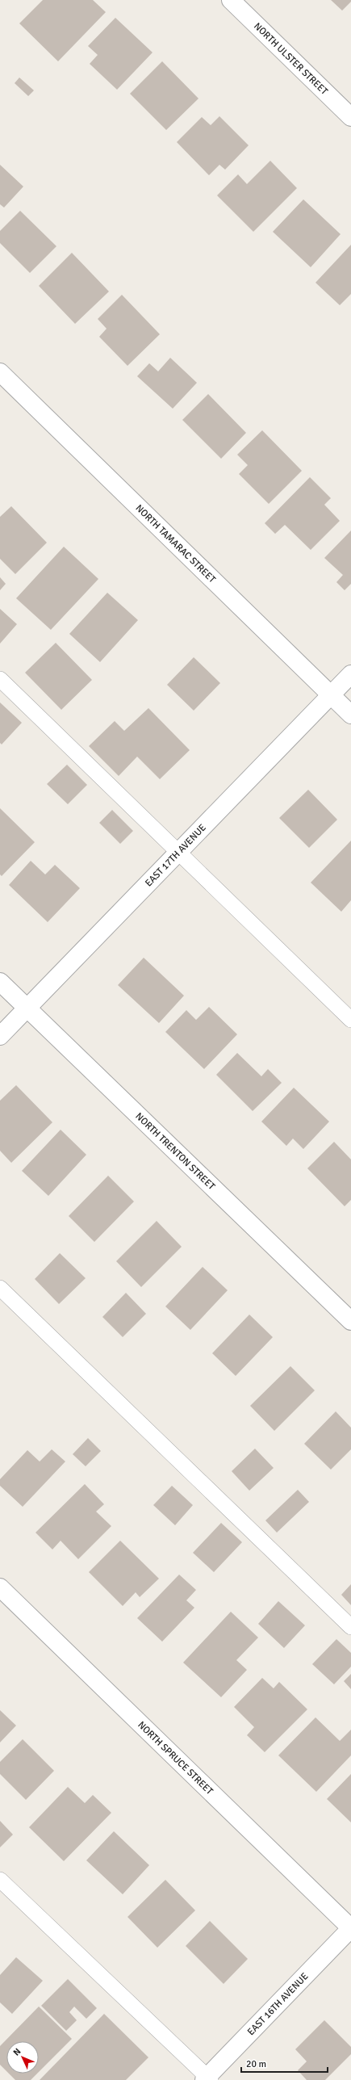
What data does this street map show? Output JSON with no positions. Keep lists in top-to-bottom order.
{
  "streets": {
    "street": [
      "NORTH ULSTER STREET",
      "NORTH TAMARAC STREET",
      "EAST 17TH AVENUE",
      "NORTH TRENTON STREET",
      "NORTH SPRUCE STREET",
      "EAST 16TH AVENUE"
    ]
  },
  "crossings": [
    ["NORTH TAMARAC STREET", "EAST 17TH AVENUE"],
    ["EAST 17TH AVENUE", "NORTH TRENTON STREET"],
    ["NORTH SPRUCE STREET", "EAST 16TH AVENUE"]
  ],
  "scale_bar": "20 m",
  "north": "top left"
}
